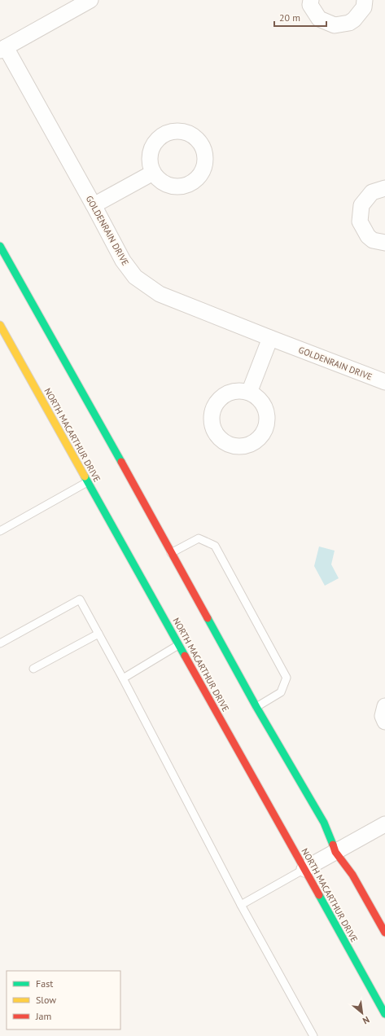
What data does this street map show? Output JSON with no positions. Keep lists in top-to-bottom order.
{
  "streets": {
    "main road": ["NORTH MACARTHUR DRIVE"],
    "street": ["GOLDENRAIN DRIVE"]
  },
  "legend": ["Fast", "Slow", "Jam"],
  "scale_bar": "20 m",
  "north": "bottom right"
}
